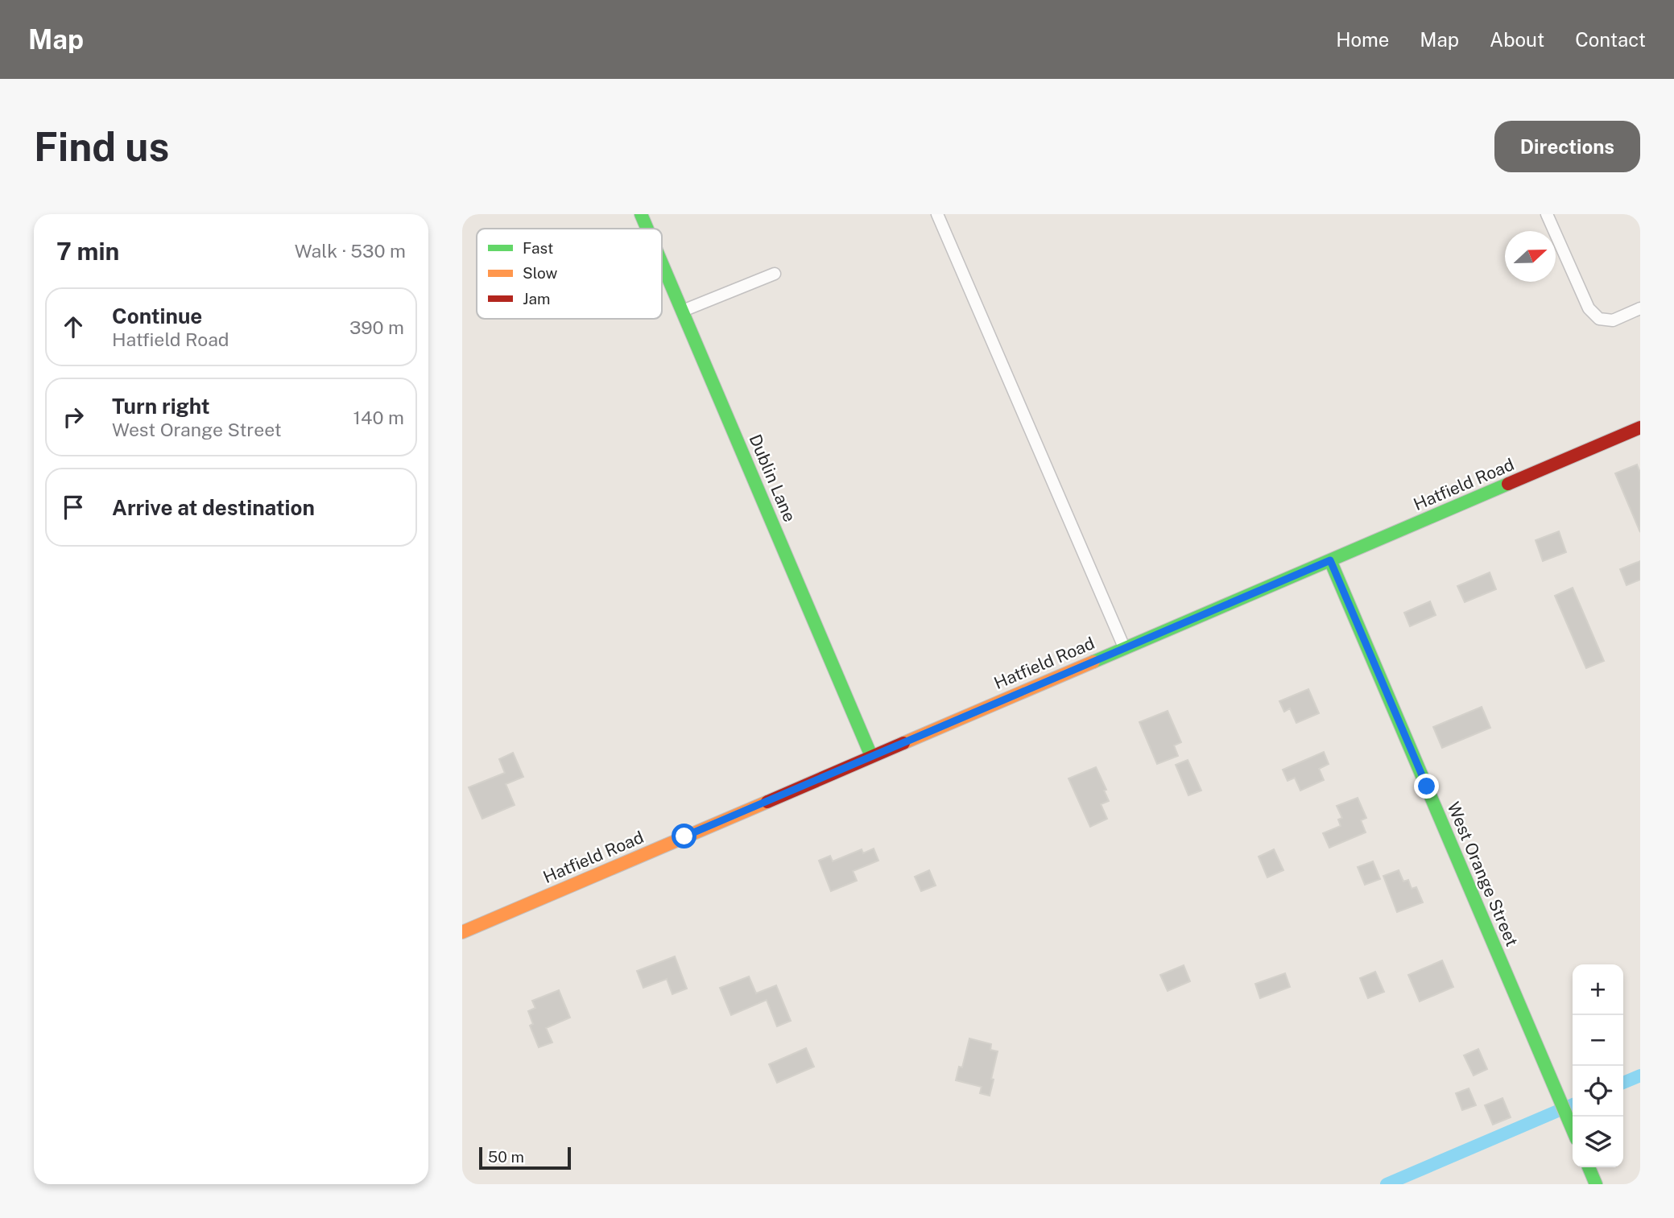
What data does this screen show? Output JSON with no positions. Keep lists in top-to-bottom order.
{
  "streets": {
    "street": ["Dublin Lane", "Hatfield Road", "West Orange Street"]
  },
  "crossings": [
    ["Dublin Lane", "Hatfield Road"],
    ["Hatfield Road", "West Orange Street"]
  ],
  "legend": ["Fast", "Slow", "Jam"],
  "scale_bar": "50 m",
  "north": "right",
  "page": {
    "header": "Map",
    "nav": [
      "Home",
      "Map",
      "About",
      "Contact"
    ],
    "buttons": "Directions",
    "title": "Find us",
    "heading": ["7 min", "Walk · 530 m"],
    "list": [
      ["Continue", "Hatfield Road", "390 m"],
      ["Turn right", "West Orange Street", "140 m"],
      "Arrive at destination"
    ],
    "map_buttons": ["+", "−"],
    "scale": "50 m"
  }
}
